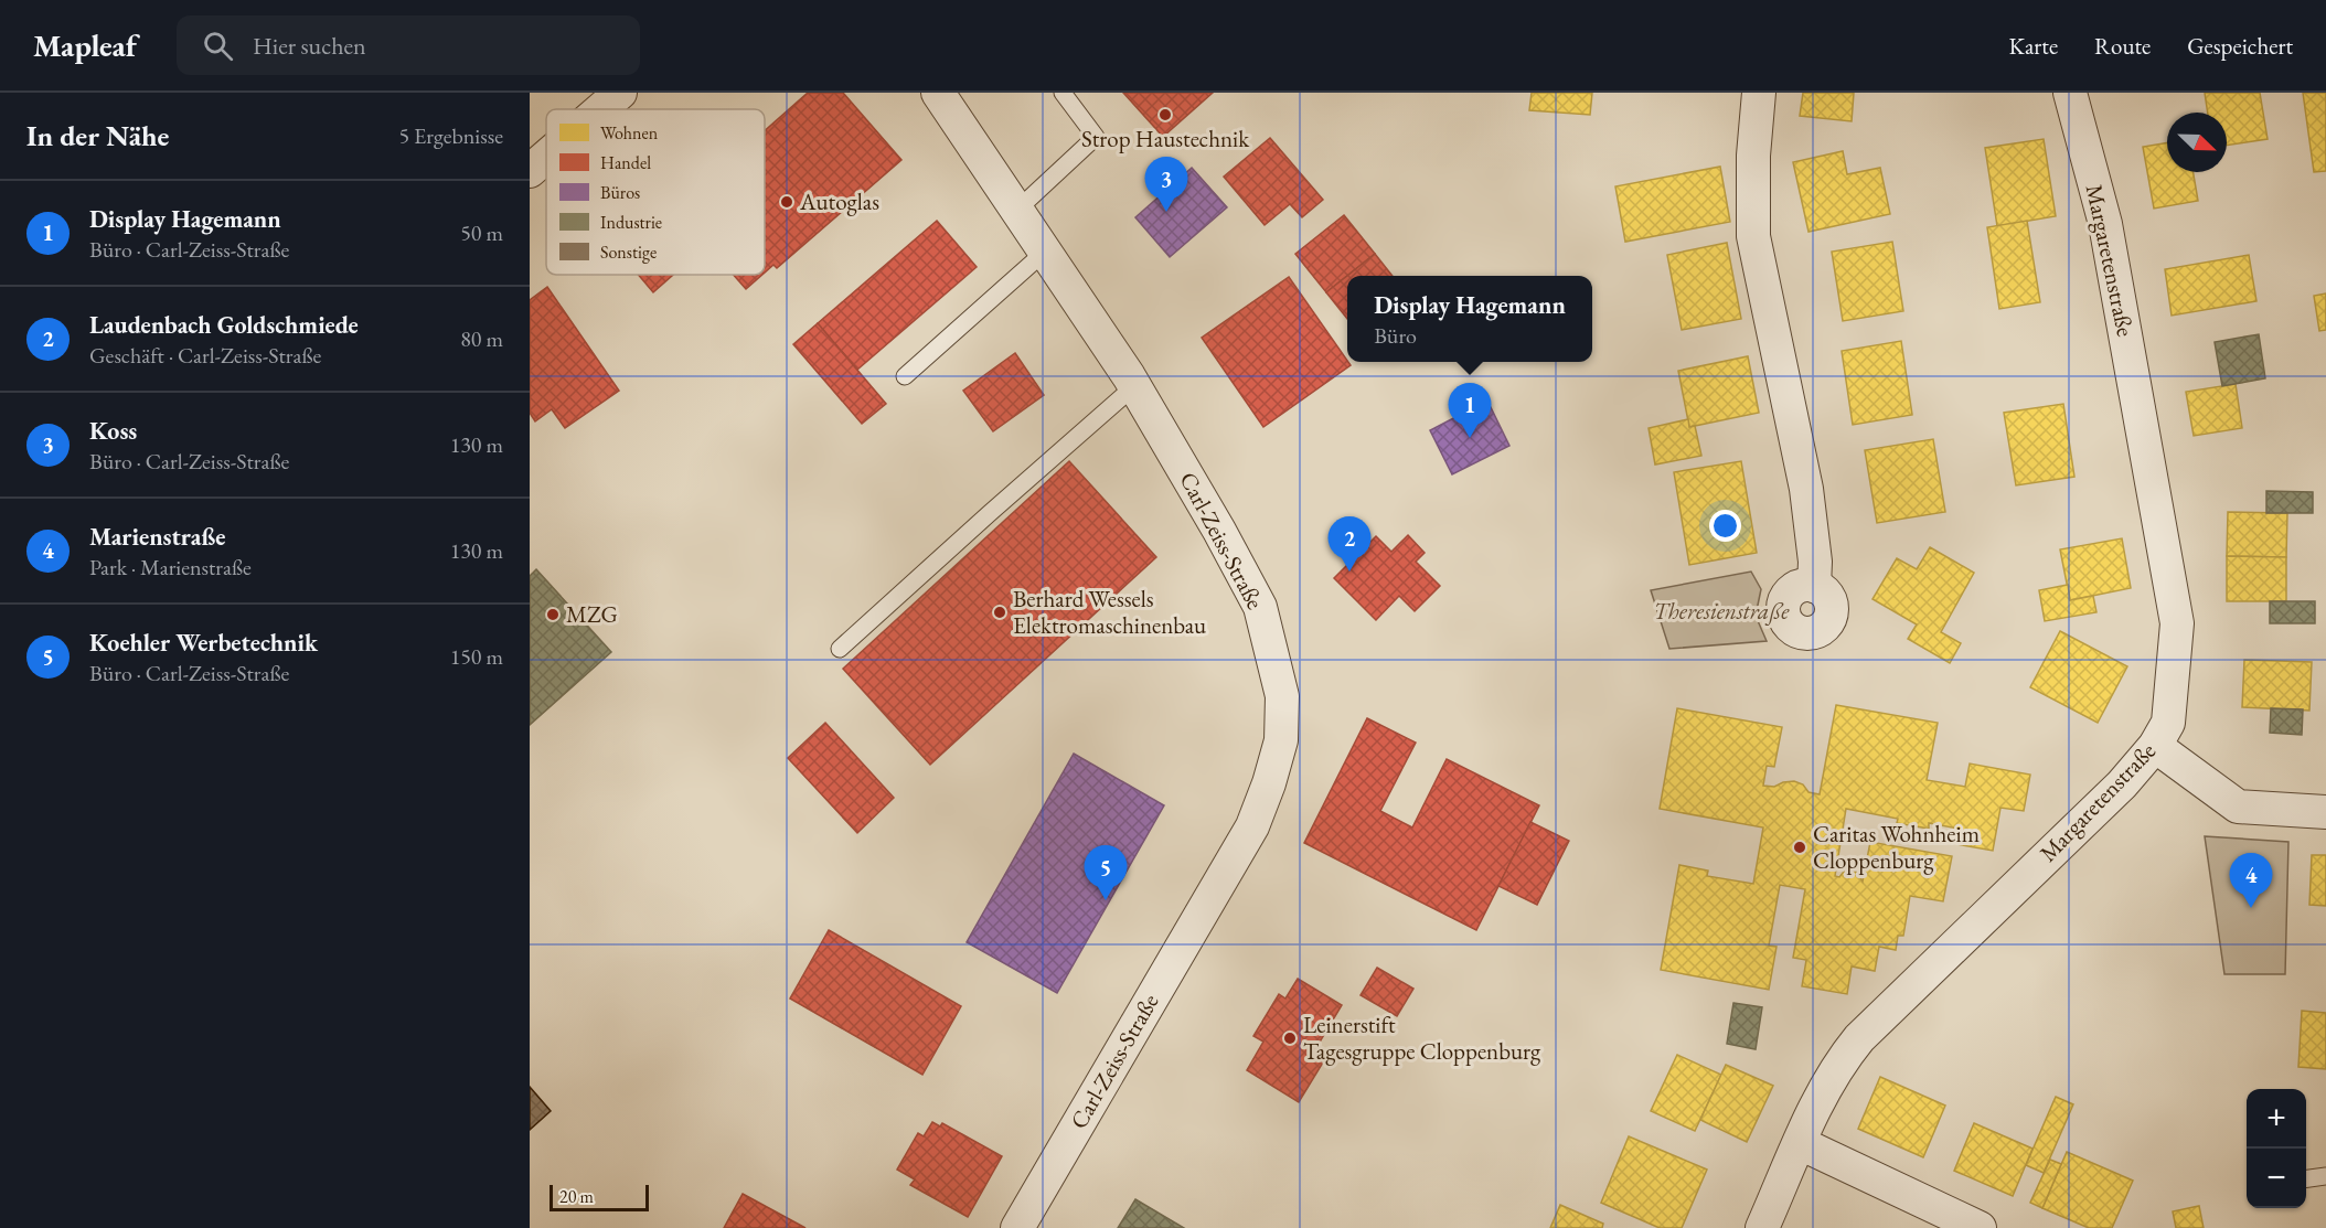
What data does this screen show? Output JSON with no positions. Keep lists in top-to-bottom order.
{
  "streets": {
    "street": ["Margaretenstraße", "Carl-Zeiss-Straße"]
  },
  "parks": ["Theresienstraße"],
  "places": [
    "Strop Haustechnik",
    "Autoglas",
    "Berhard Wessels Elektromaschinenbau",
    "MZG",
    "Caritas Wohnheim Cloppenburg",
    "Leinerstift Tagesgruppe Cloppenburg"
  ],
  "legend": [
    "Wohnen",
    "Handel",
    "Büros",
    "Industrie",
    "Sonstige"
  ],
  "scale_bar": "20 m",
  "north": "bottom right",
  "page": {
    "header": "Mapleaf",
    "search": "Hier suchen",
    "nav": ["Karte", "Route", "Gespeichert"],
    "heading": ["In der Nähe", "5 Ergebnisse"],
    "pins": [
      "3",
      "1",
      "2",
      "5",
      "4"
    ],
    "list": [
      {
        "mark": "1",
        "name": "Display Hagemann",
        "note": "Büro · Carl-Zeiss-Straße",
        "value": "50 m"
      },
      {
        "mark": "2",
        "name": "Laudenbach Goldschmiede",
        "note": "Geschäft · Carl-Zeiss-Straße",
        "value": "80 m"
      },
      {
        "mark": "3",
        "name": "Koss",
        "note": "Büro · Carl-Zeiss-Straße",
        "value": "130 m"
      },
      {
        "mark": "4",
        "name": "Marienstraße",
        "note": "Park · Marienstraße",
        "value": "130 m"
      },
      {
        "mark": "5",
        "name": "Koehler Werbetechnik",
        "note": "Büro · Carl-Zeiss-Straße",
        "value": "150 m"
      }
    ],
    "popup": ["Display Hagemann", "Büro"],
    "map_buttons": ["+", "−"],
    "scale": "20 m"
  }
}
